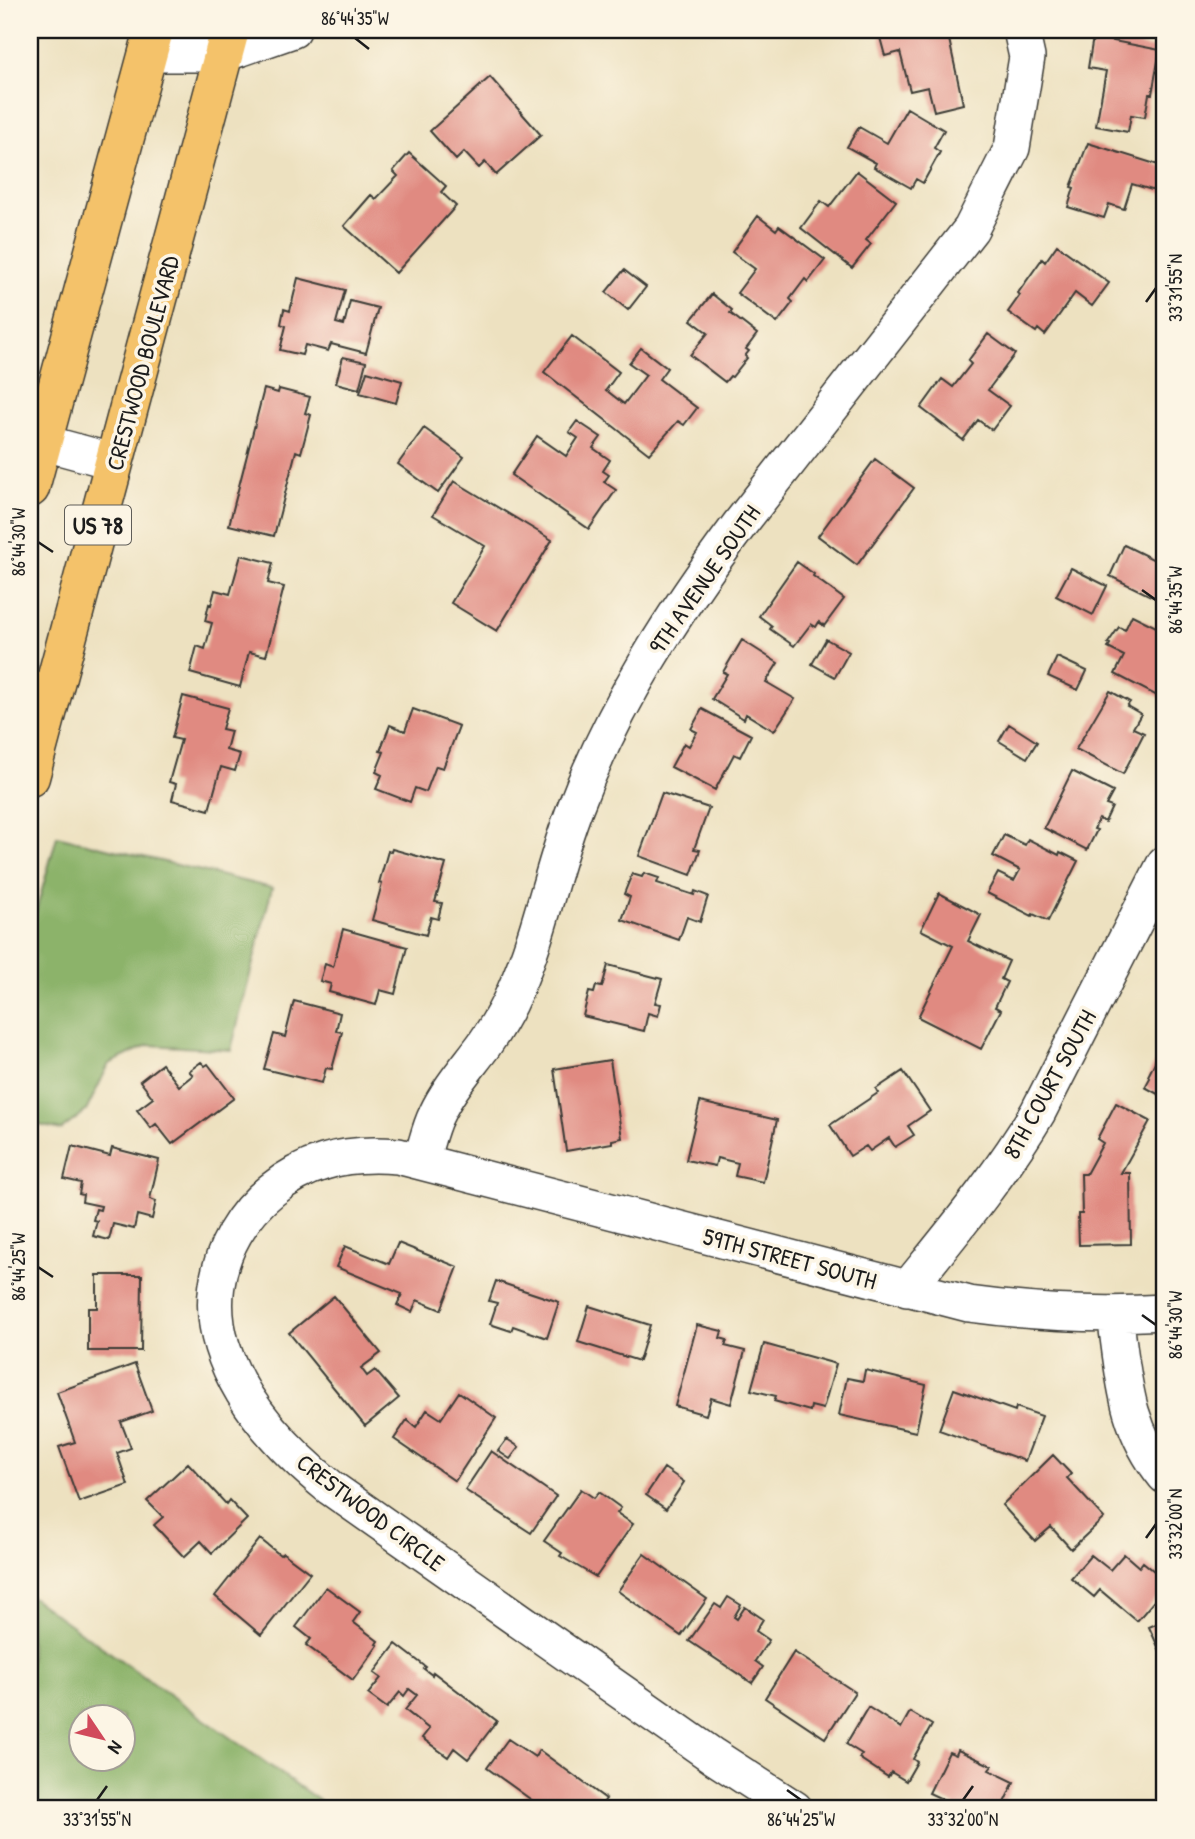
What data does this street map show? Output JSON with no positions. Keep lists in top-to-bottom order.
{
  "streets": {
    "main road": ["CRESTWOOD BOULEVARD", "US 78"],
    "street": [
      "9TH AVENUE SOUTH",
      "8TH COURT SOUTH",
      "59TH STREET SOUTH",
      "CRESTWOOD CIRCLE"
    ]
  },
  "crossings": [
    ["9TH AVENUE SOUTH", "59TH STREET SOUTH"],
    ["9TH AVENUE SOUTH", "CRESTWOOD CIRCLE"],
    ["8TH COURT SOUTH", "59TH STREET SOUTH"],
    ["59TH STREET SOUTH", "CRESTWOOD CIRCLE"]
  ],
  "north": "bottom right",
  "coordinates": [
    "86°44'35\"W",
    "33°31'55\"N",
    "86°44'30\"W",
    "86°44'25\"W",
    "33°32'00\"N"
  ]
}
